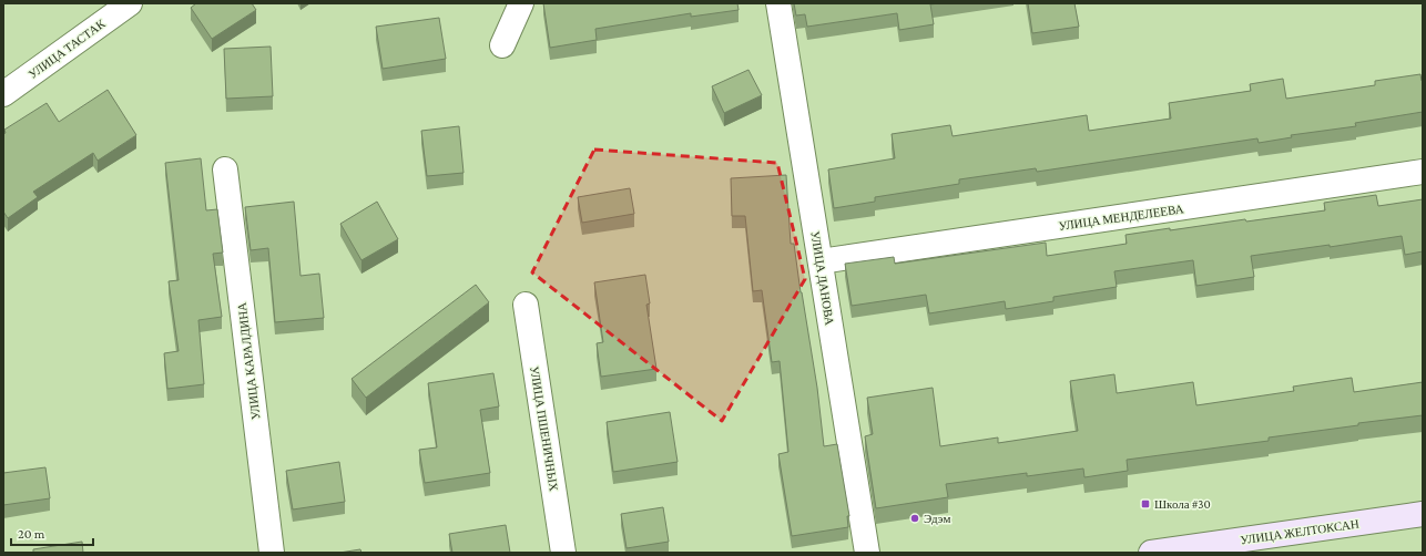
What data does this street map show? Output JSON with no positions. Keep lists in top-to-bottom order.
{
  "streets": {
    "main road": ["УЛИЦА ЖЕЛТОКСАН"],
    "street": [
      "УЛИЦА ТАСТАК",
      "УЛИЦА МЕНДЕЛЕЕВА",
      "УЛИЦА ДАНОВА",
      "УЛИЦА КАРАЛДИНА",
      "УЛИЦА ПШЕНИЧНЫХ"
    ]
  },
  "crossings": [
    ["УЛИЦА МЕНДЕЛЕЕВА", "УЛИЦА ДАНОВА"]
  ],
  "places": {
    "transit": ["Школа #30"],
    "other": ["Эдэм"]
  },
  "scale_bar": "20 m"
}
